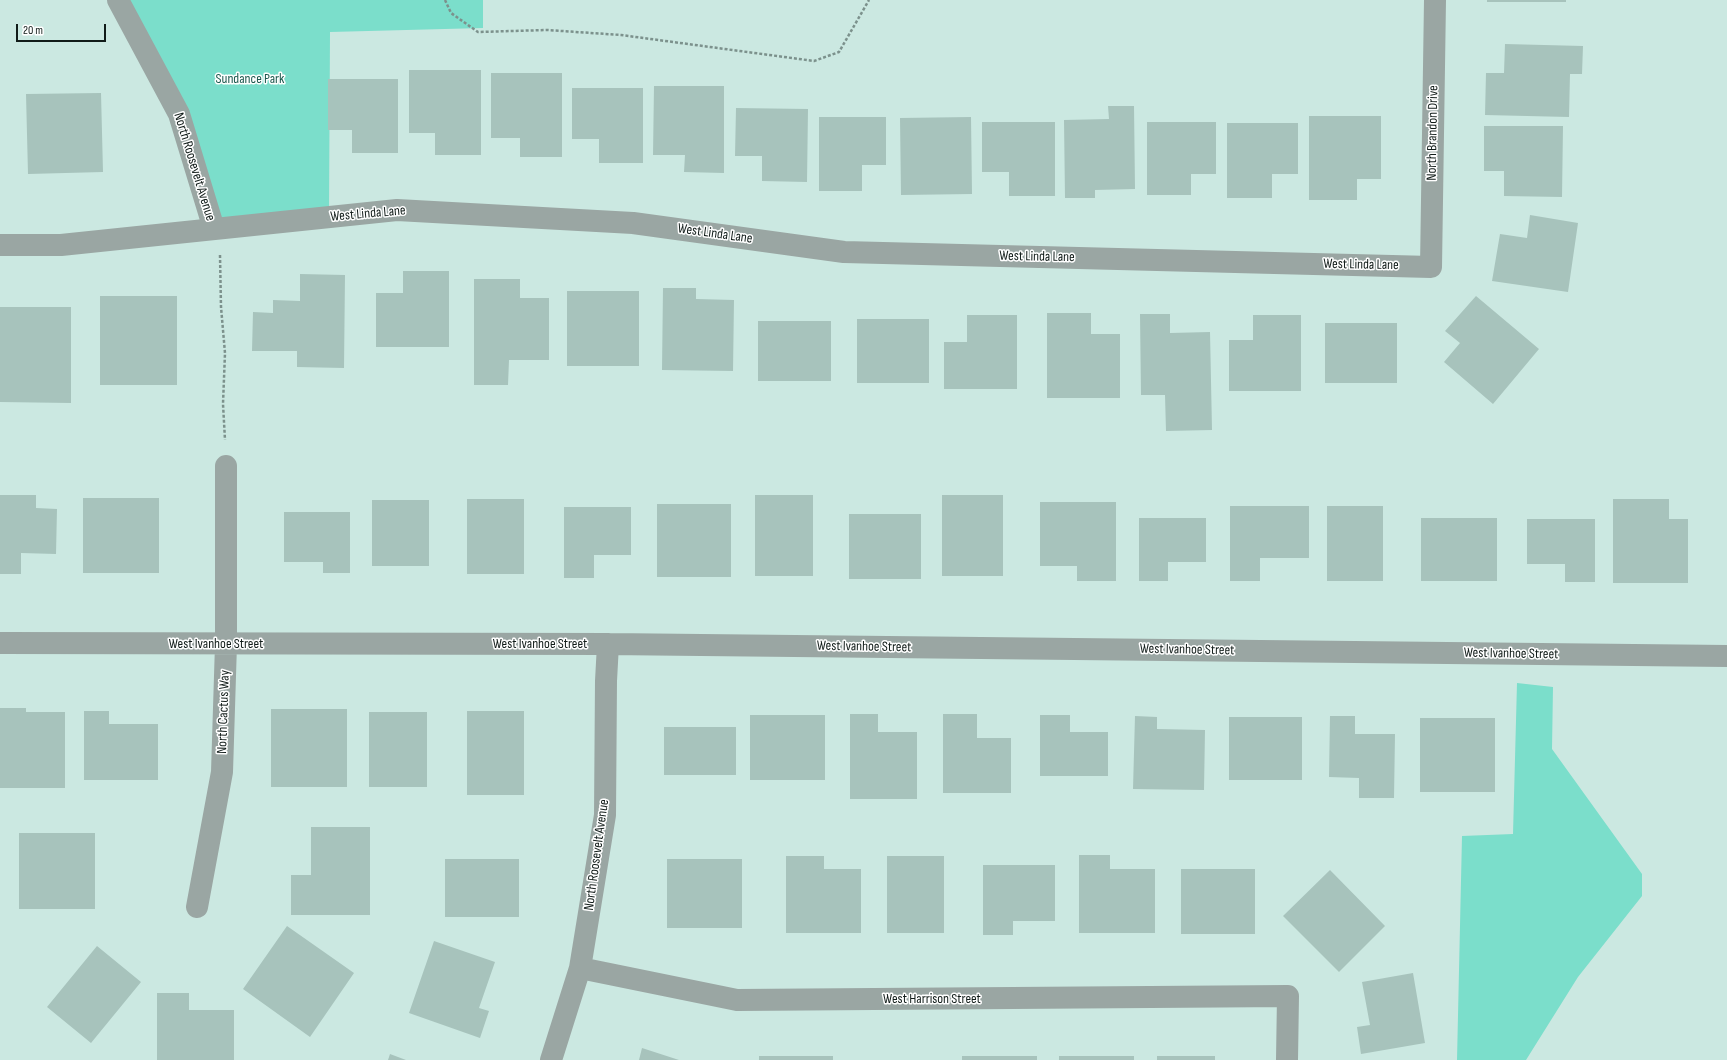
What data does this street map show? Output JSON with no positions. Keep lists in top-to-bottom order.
{
  "streets": {
    "street": [
      "North Brandon Drive",
      "North Roosevelt Avenue",
      "West Linda Lane",
      "West Ivanhoe Street",
      "North Cactus Way",
      "West Harrison Street"
    ]
  },
  "crossings": [
    ["North Brandon Drive", "West Linda Lane"],
    ["North Roosevelt Avenue", "West Linda Lane"],
    ["North Roosevelt Avenue", "West Ivanhoe Street"],
    ["North Roosevelt Avenue", "West Harrison Street"],
    ["West Ivanhoe Street", "North Cactus Way"]
  ],
  "parks": ["Sundance Park"],
  "scale_bar": "20 m"
}
